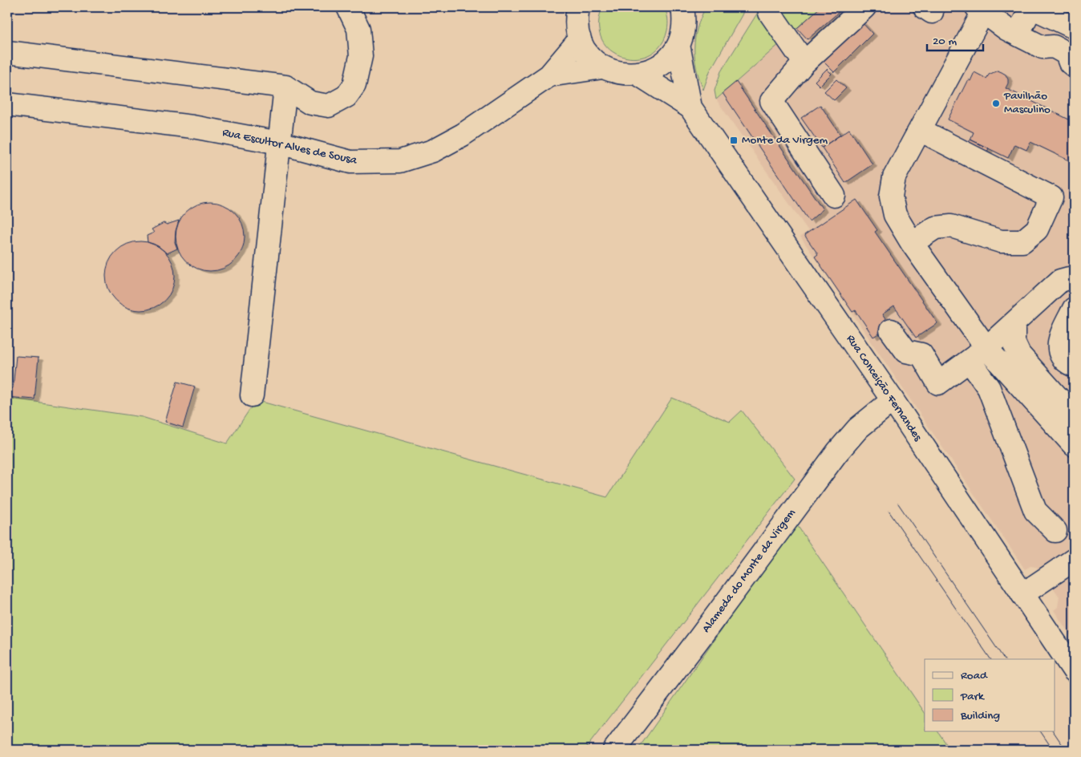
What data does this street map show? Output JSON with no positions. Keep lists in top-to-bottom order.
{
  "streets": {
    "street": ["Rua Escultor Alves de Sousa", "Rua Conceição Fernandes", "Alameda do Monte da Virgem"]
  },
  "crossings": [
    ["Rua Conceição Fernandes", "Alameda do Monte da Virgem"]
  ],
  "places": {
    "other": ["Pavilhão Masculino"],
    "transit": ["Monte da Virgem"]
  },
  "legend": ["Road", "Park", "Building"],
  "scale_bar": "20 m"
}
